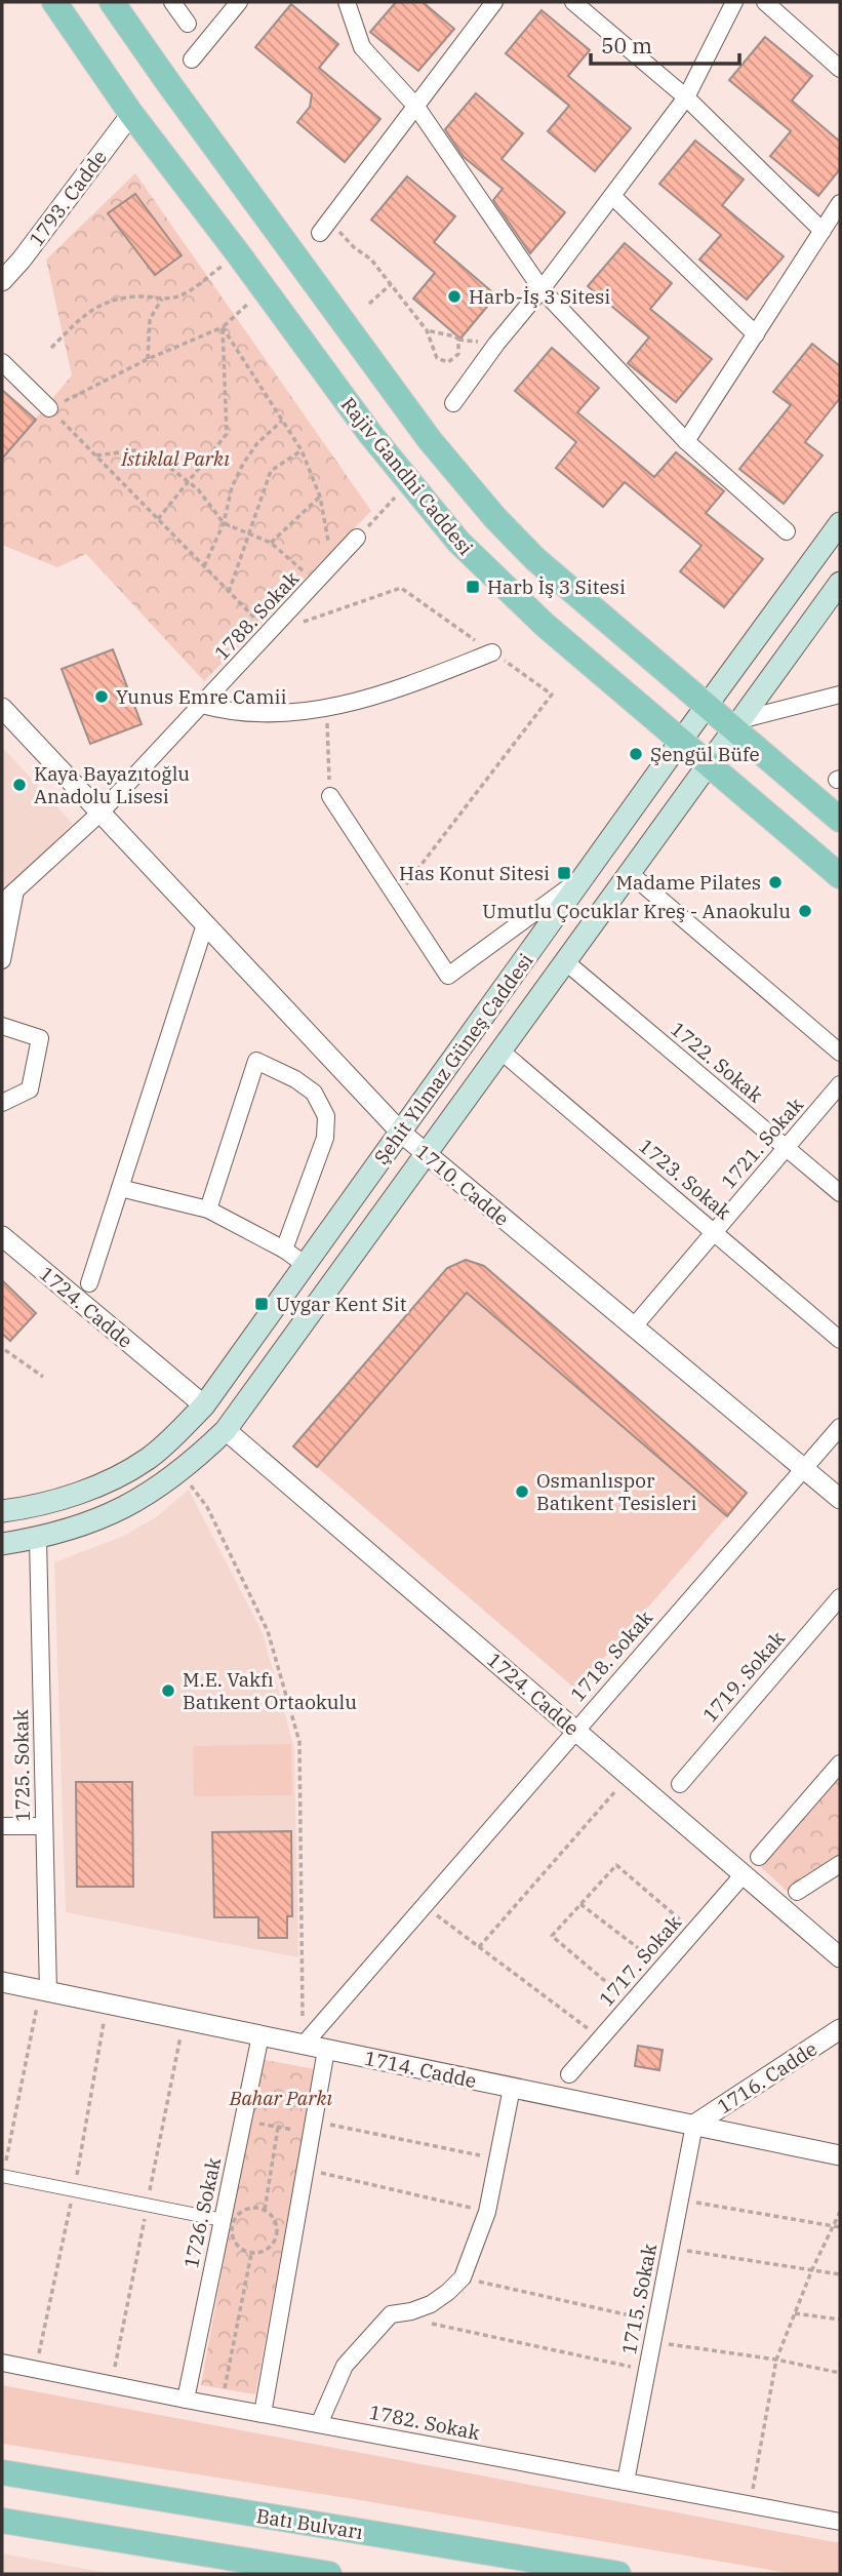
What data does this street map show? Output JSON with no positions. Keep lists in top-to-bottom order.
{
  "streets": {
    "main road": ["Rajiv Gandhi Caddesi", "Şehit Yılmaz Güneş Caddesi", "Batı Bulvarı"],
    "street": [
      "1793. Cadde",
      "1788. Sokak",
      "1722. Sokak",
      "1721. Sokak",
      "1723. Sokak",
      "1710. Cadde",
      "1724. Cadde",
      "1718. Sokak",
      "1719. Sokak",
      "1725. Sokak",
      "1717. Sokak",
      "1714. Cadde",
      "1716. Cadde",
      "1726. Sokak",
      "1715. Sokak",
      "1782. Sokak"
    ]
  },
  "crossings": [
    ["1793. Cadde", "Rajiv Gandhi Caddesi"],
    ["Rajiv Gandhi Caddesi", "Şehit Yılmaz Güneş Caddesi"],
    ["1788. Sokak", "1710. Cadde"],
    ["Şehit Yılmaz Güneş Caddesi", "1722. Sokak"],
    ["Şehit Yılmaz Güneş Caddesi", "1723. Sokak"],
    ["Şehit Yılmaz Güneş Caddesi", "1710. Cadde"],
    ["Şehit Yılmaz Güneş Caddesi", "1724. Cadde"],
    ["Şehit Yılmaz Güneş Caddesi", "1725. Sokak"],
    ["1722. Sokak", "1721. Sokak"],
    ["1721. Sokak", "1723. Sokak"],
    ["1721. Sokak", "1710. Cadde"],
    ["1710. Cadde", "1718. Sokak"],
    ["1724. Cadde", "1718. Sokak"],
    ["1724. Cadde", "1717. Sokak"],
    ["1718. Sokak", "1714. Cadde"],
    ["1725. Sokak", "1714. Cadde"],
    ["1714. Cadde", "1716. Cadde"],
    ["1714. Cadde", "1726. Sokak"],
    ["1714. Cadde", "1715. Sokak"],
    ["1716. Cadde", "1715. Sokak"],
    ["1726. Sokak", "1782. Sokak"],
    ["1715. Sokak", "1782. Sokak"]
  ],
  "parks": ["İstiklal Parkı", "Bahar Parkı"],
  "places": {
    "other": [
      "Harb-İş 3 Sitesi",
      "Yunus Emre Camii",
      "Şengül Büfe",
      "Kaya Bayazıtoğlu Anadolu Lisesi",
      "Madame Pilates",
      "Umutlu Çocuklar Kreş - Anaokulu",
      "Osmanlıspor Batıkent Tesisleri",
      "M.E. Vakfı Batıkent Ortaokulu"
    ],
    "transit": ["Harb İş 3 Sitesi", "Has Konut Sitesi", "Uygar Kent Sit"]
  },
  "scale_bar": "50 m"
}
